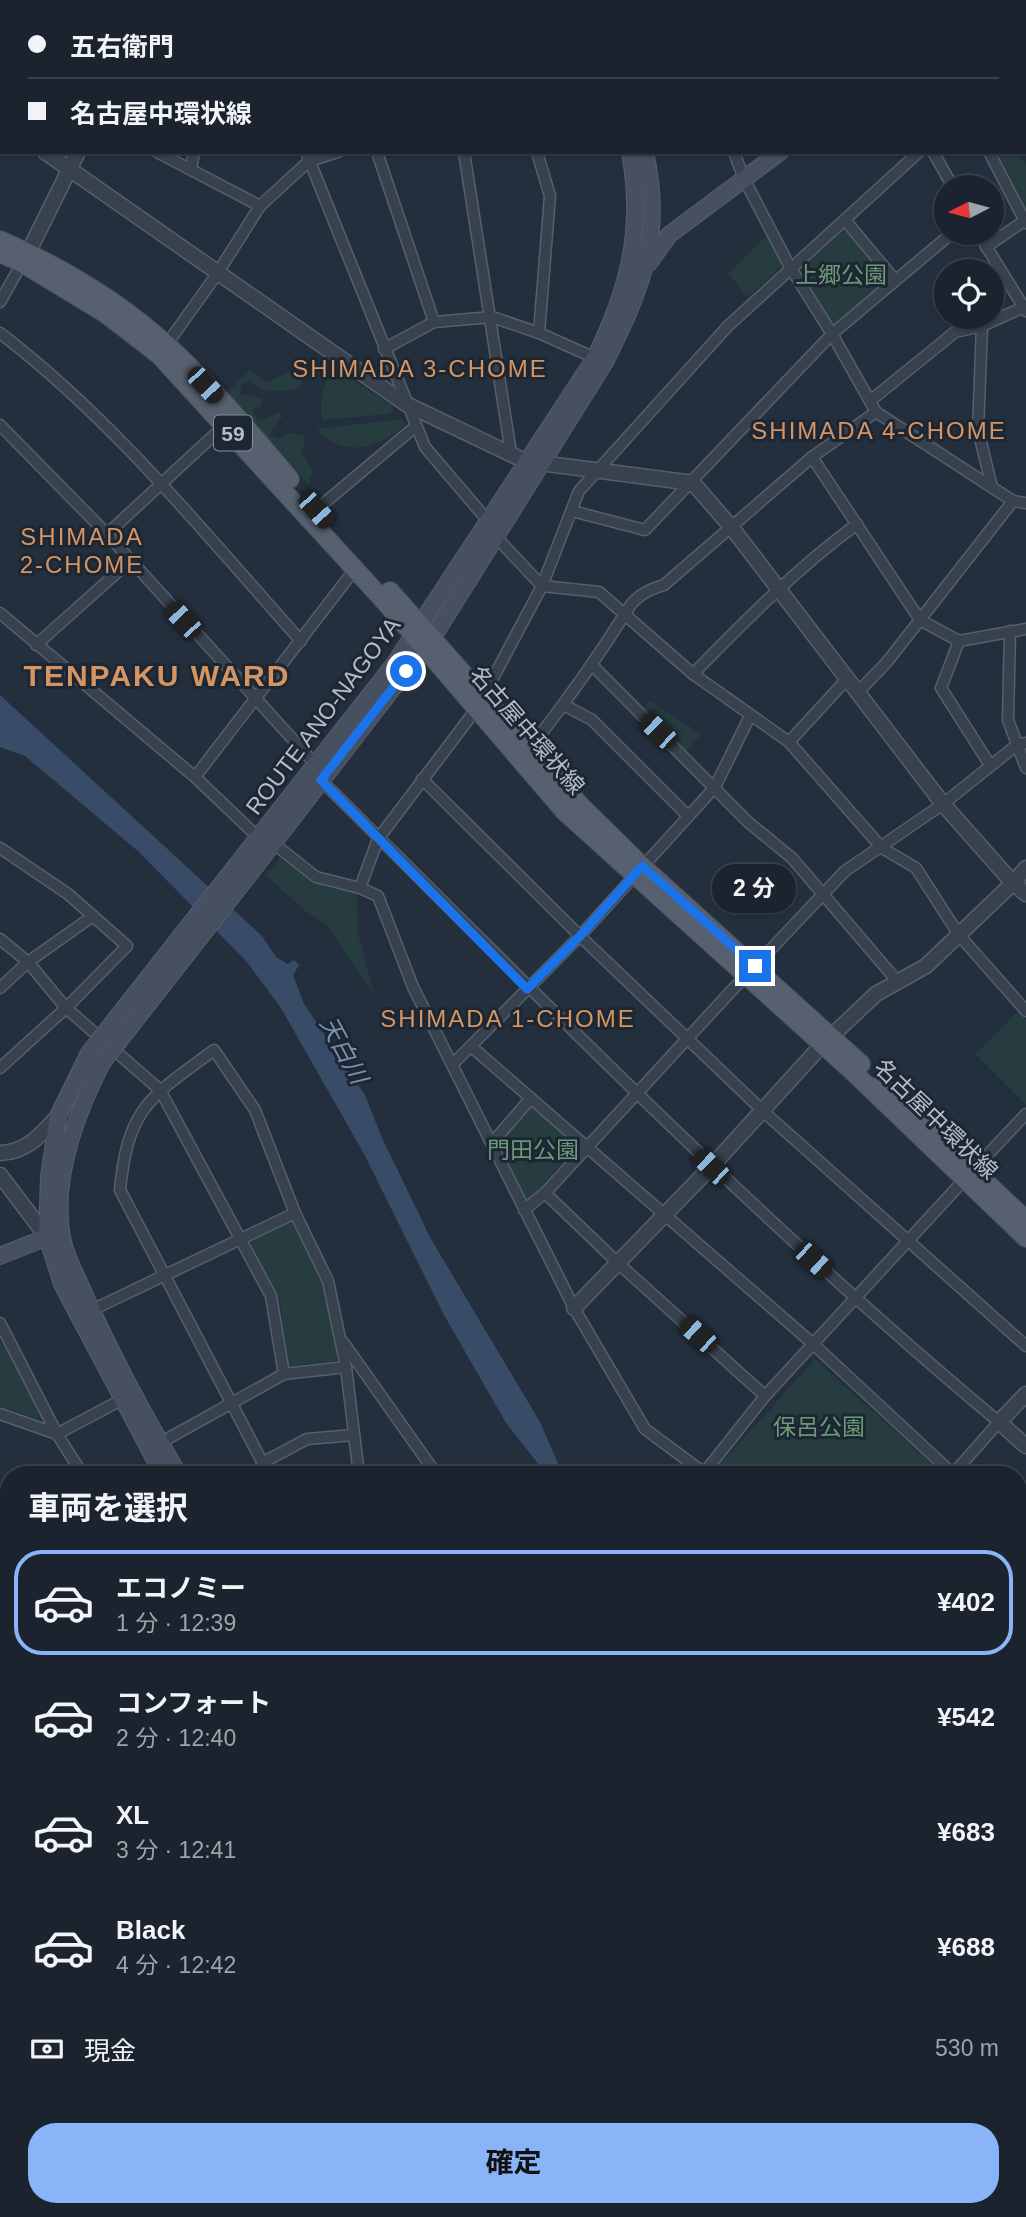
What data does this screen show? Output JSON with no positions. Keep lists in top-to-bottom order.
{
  "streets": {
    "main road": ["59", "ROUTE ANO-NAGOYA", "名古屋中環状線"]
  },
  "crossings": [
    ["ROUTE ANO-NAGOYA", "名古屋中環状線"]
  ],
  "districts": [
    "SHIMADA 3-CHOME",
    "SHIMADA 4-CHOME",
    "SHIMADA 2-CHOME",
    "TENPAKU WARD",
    "SHIMADA 1-CHOME"
  ],
  "water": ["天白川"],
  "parks": ["上郷公園", "門田公園", "保呂公園"],
  "north": "left",
  "page": {
    "banner": ["五右衛門", "名古屋中環状線"],
    "bubble": "2 分",
    "heading": "車両を選択",
    "list": [
      {
        "name": "エコノミー",
        "note": "1 分 · 12:39",
        "value": "¥402"
      },
      {
        "name": "コンフォート",
        "note": "2 分 · 12:40",
        "value": "¥542"
      },
      {
        "name": "XL",
        "note": "3 分 · 12:41",
        "value": "¥683"
      },
      {
        "name": "Black",
        "note": "4 分 · 12:42",
        "value": "¥688"
      }
    ],
    "pay": ["現金", "530 m"],
    "buttons": "確定"
  }
}
